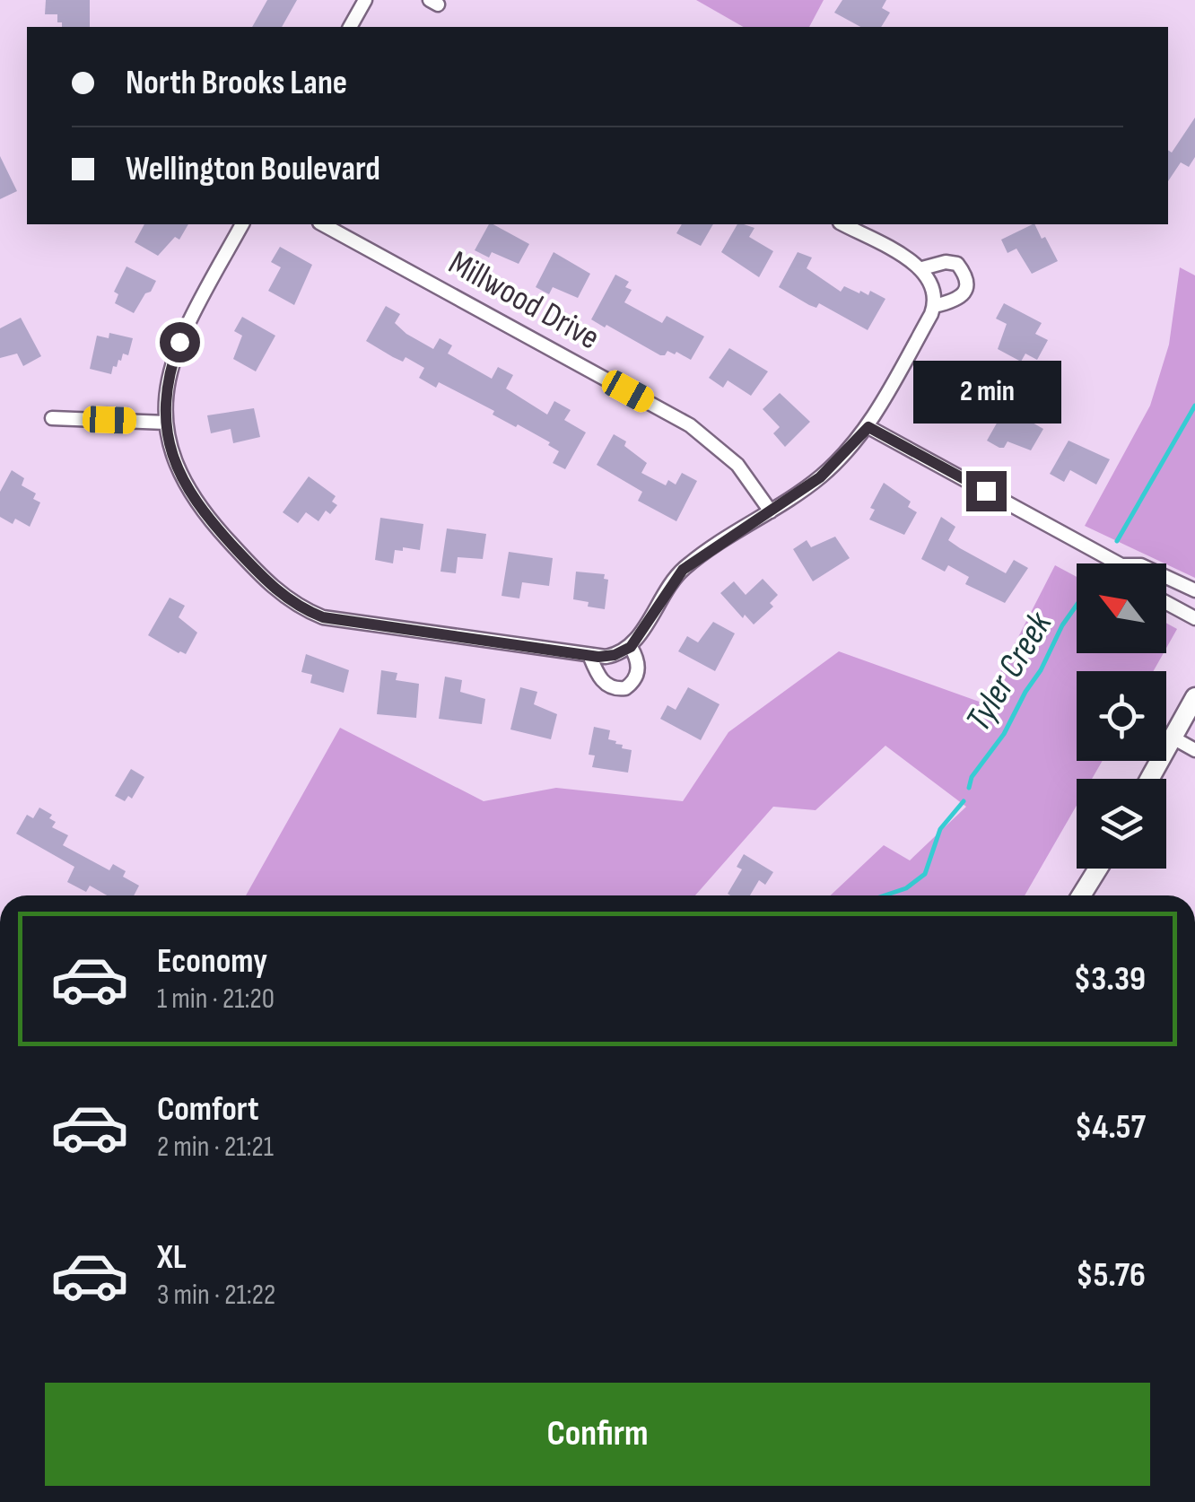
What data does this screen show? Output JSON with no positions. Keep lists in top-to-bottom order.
{
  "streets": {
    "street": ["Millwood Drive"]
  },
  "water": ["Tyler Creek"],
  "north": "top left",
  "page": {
    "banner": ["North Brooks Lane", "Wellington Boulevard"],
    "bubble": "2 min",
    "list": [
      {
        "name": "Economy",
        "note": "1 min · 21:20",
        "value": "$3.39"
      },
      {
        "name": "Comfort",
        "note": "2 min · 21:21",
        "value": "$4.57"
      },
      {
        "name": "XL",
        "note": "3 min · 21:22",
        "value": "$5.76"
      }
    ],
    "buttons": "Confirm"
  }
}
